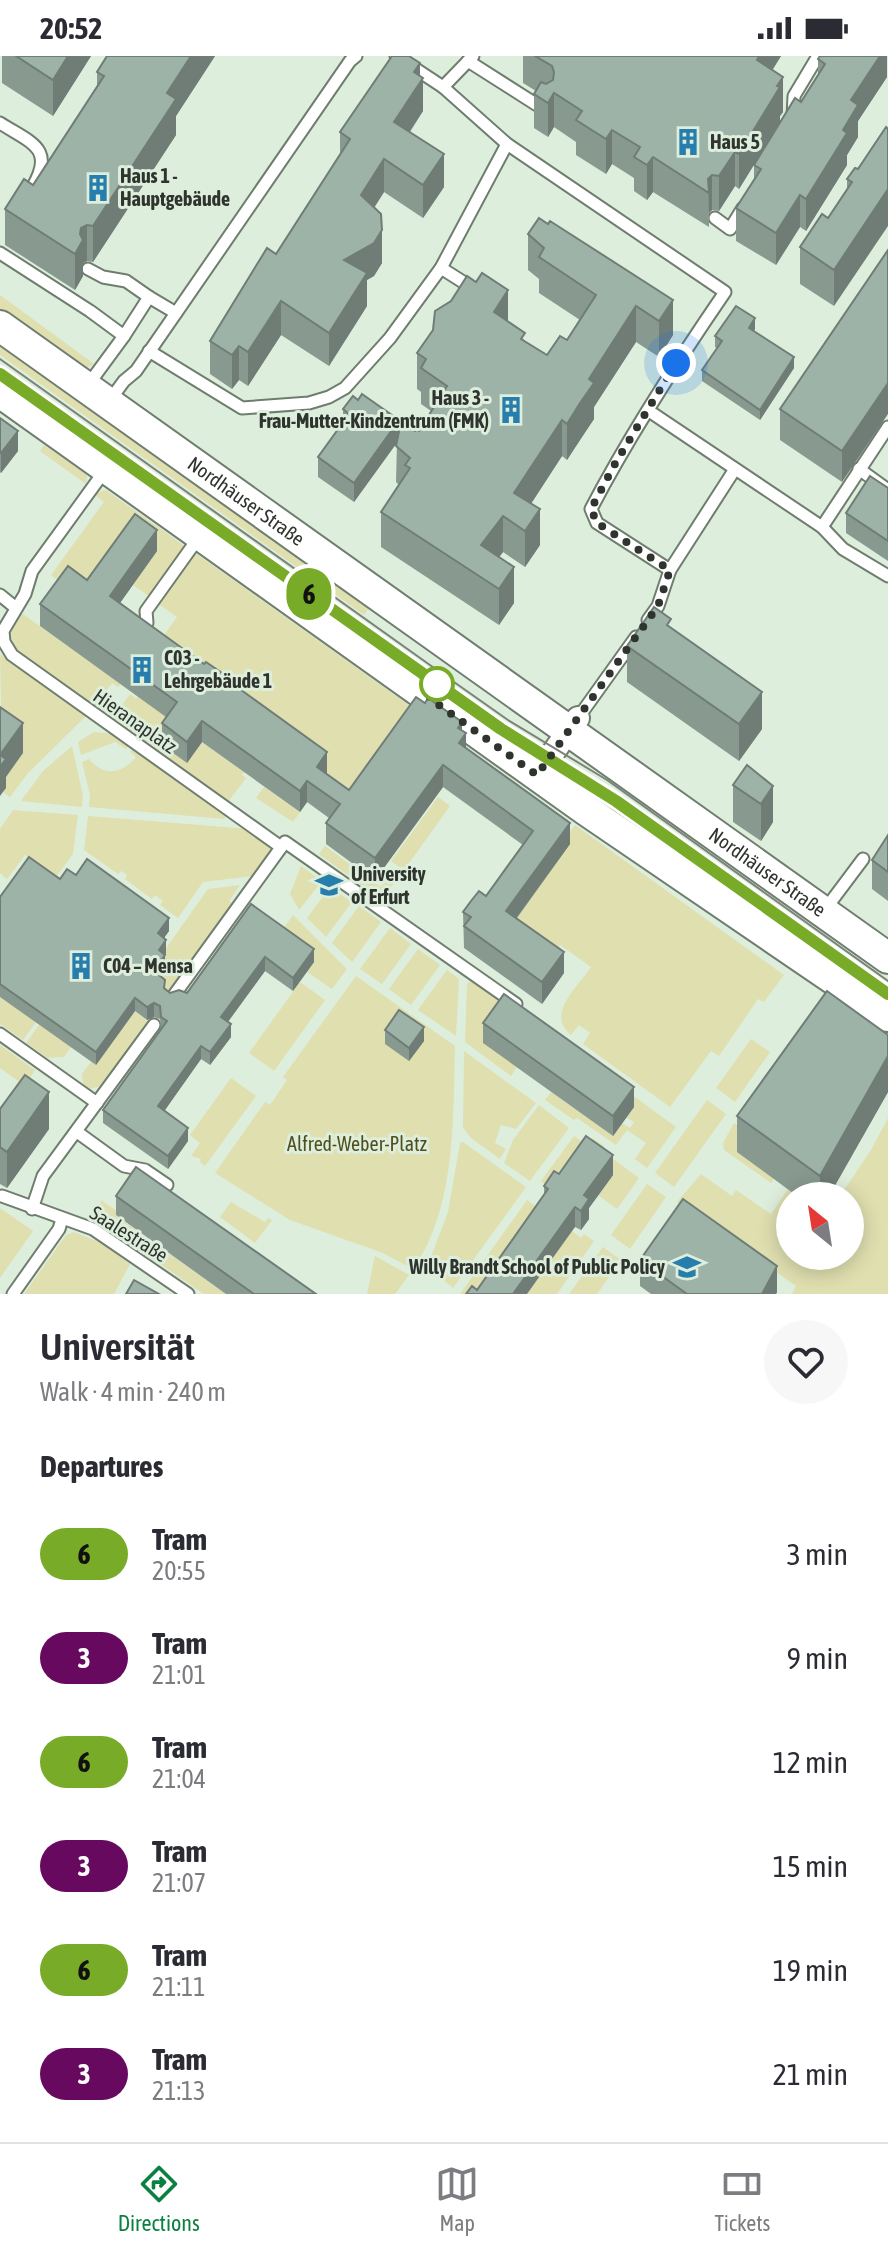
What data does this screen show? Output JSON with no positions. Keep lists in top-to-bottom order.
{
  "streets": {
    "main road": ["Nordhäuser Straße"],
    "lane": ["Hieranaplatz", "Saalestraße"]
  },
  "parks": ["Alfred-Weber-Platz"],
  "places": {
    "building": [
      "Haus 5",
      "Haus 1 - Hauptgebäude",
      "Haus 3 - Frau-Mutter-Kindzentrum (FMK)",
      "C03 - Lehrgebäude 1",
      "C04 – Mensa"
    ],
    "school or university": ["University of Erfurt", "Willy Brandt School of Public Policy"]
  },
  "lines": ["tram line 6"],
  "north": "top left",
  "page": {
    "status": "20:52",
    "on_map": "6",
    "heading": [
      ["Universität", "Walk · 4 min · 240 m"],
      "Departures"
    ],
    "list": [
      {
        "mark": "6",
        "name": "Tram",
        "note": "20:55",
        "value": "3 min"
      },
      {
        "mark": "3",
        "name": "Tram",
        "note": "21:01",
        "value": "9 min"
      },
      {
        "mark": "6",
        "name": "Tram",
        "note": "21:04",
        "value": "12 min"
      },
      {
        "mark": "3",
        "name": "Tram",
        "note": "21:07",
        "value": "15 min"
      },
      {
        "mark": "6",
        "name": "Tram",
        "note": "21:11",
        "value": "19 min"
      },
      {
        "mark": "3",
        "name": "Tram",
        "note": "21:13",
        "value": "21 min"
      }
    ],
    "tabs": ["Directions", "Map", "Tickets"]
  }
}
